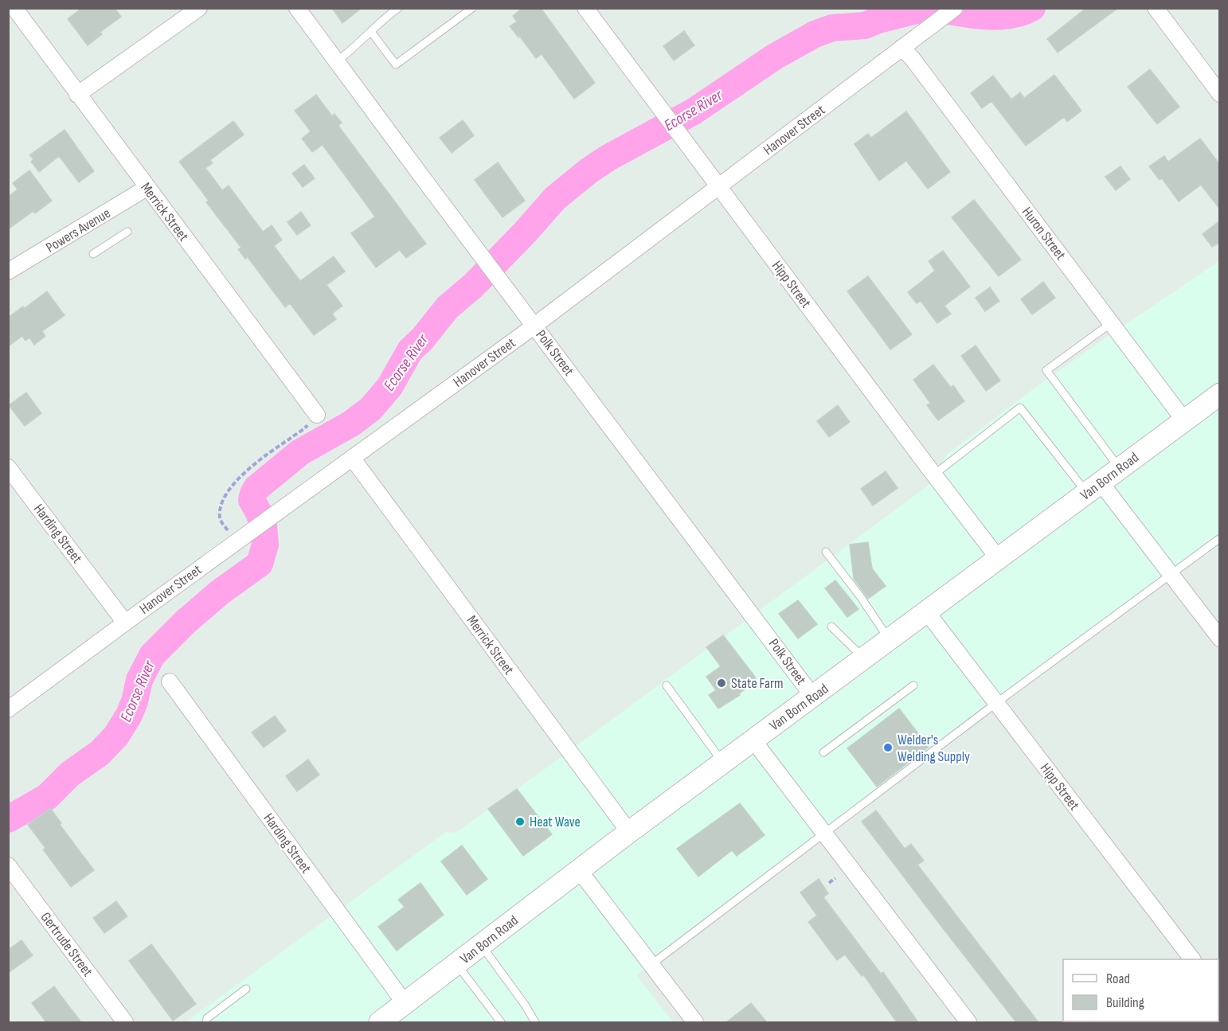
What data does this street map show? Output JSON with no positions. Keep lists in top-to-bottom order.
{
  "streets": {
    "main road": ["Van Born Road"],
    "street": [
      "Hanover Street",
      "Merrick Street",
      "Powers Avenue",
      "Huron Street",
      "Hipp Street",
      "Polk Street",
      "Harding Street",
      "Gertrude Street"
    ]
  },
  "crossings": [
    ["Hanover Street", "Merrick Street"],
    ["Hanover Street", "Huron Street"],
    ["Hanover Street", "Hipp Street"],
    ["Hanover Street", "Polk Street"],
    ["Hanover Street", "Harding Street"],
    ["Merrick Street", "Powers Avenue"],
    ["Merrick Street", "Van Born Road"],
    ["Huron Street", "Van Born Road"],
    ["Hipp Street", "Van Born Road"],
    ["Polk Street", "Van Born Road"],
    ["Van Born Road", "Harding Street"]
  ],
  "water": ["Ecorse River"],
  "places": ["State Farm", "Welder's Welding Supply", "Heat Wave"],
  "legend": ["Road", "Building"]
}
